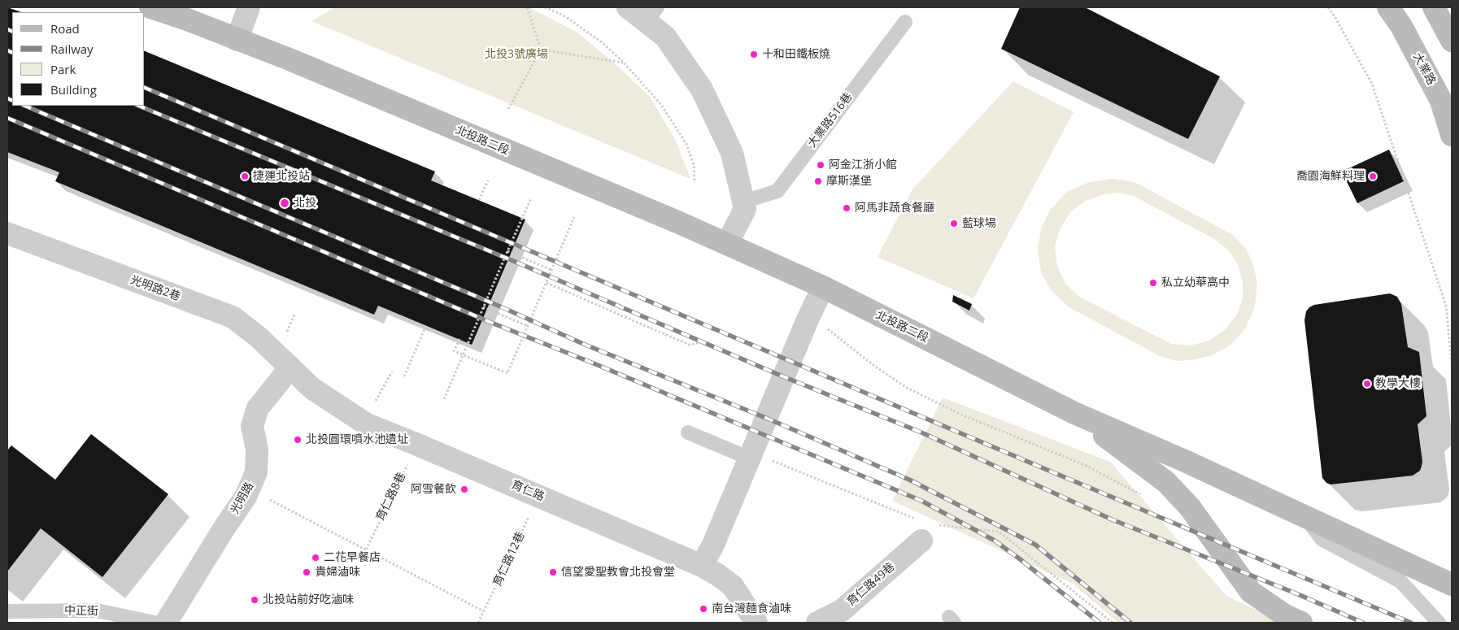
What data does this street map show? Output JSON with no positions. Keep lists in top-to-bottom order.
{
  "streets": {
    "street": [
      "大業路",
      "北投路二段",
      "光明路2巷",
      "育仁路",
      "光明路",
      "育仁路49巷"
    ],
    "lane": ["大業路516巷", "中正街"],
    "path": ["育仁路8巷", "育仁路12巷"]
  },
  "crossings": [
    ["光明路2巷", "育仁路"],
    ["光明路2巷", "光明路"],
    ["育仁路", "育仁路8巷"],
    ["育仁路", "光明路"],
    ["育仁路", "育仁路12巷"]
  ],
  "parks": ["北投3號廣場"],
  "places": [
    "十和田鐵板燒",
    "阿金江浙小館",
    "捷運北投站",
    "喬園海鮮料理",
    "摩斯漢堡",
    "北投",
    "阿馬非蔬食餐廳",
    "藍球場",
    "私立幼華高中",
    "教學大樓",
    "北投圓環噴水池遺址",
    "阿雪餐飲",
    "二花早餐店",
    "貴婦滷味",
    "信望愛聖教會北投會堂",
    "北投站前好吃滷味",
    "南台灣麵食滷味"
  ],
  "legend": [
    "Road",
    "Railway",
    "Park",
    "Building"
  ]
}
